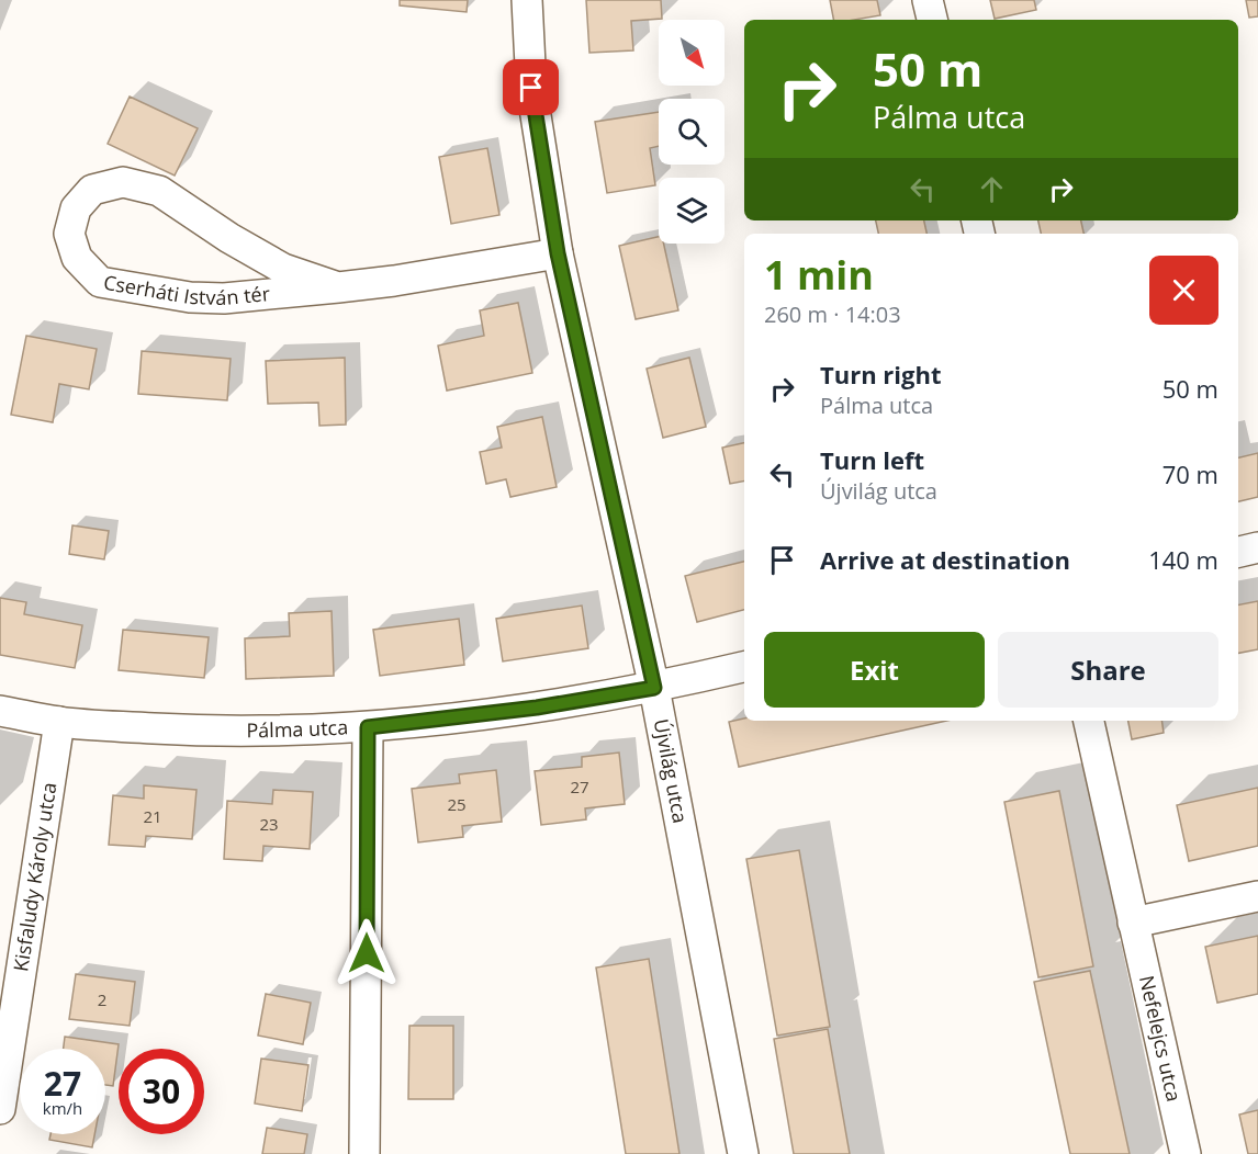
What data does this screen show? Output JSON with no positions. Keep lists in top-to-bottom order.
{
  "streets": {
    "street": [
      "Cserháti István tér",
      "Pálma utca",
      "Újvilág utca",
      "Kisfaludy Károly utca",
      "Nefelejcs utca"
    ]
  },
  "crossings": [
    ["Cserháti István tér", "Újvilág utca"],
    ["Pálma utca", "Újvilág utca"],
    ["Pálma utca", "Kisfaludy Károly utca"]
  ],
  "house_numbers": [
    "27",
    "25",
    "21",
    "23",
    "2"
  ],
  "north": "bottom right",
  "page": {
    "turn": ["50 m", "Pálma utca"],
    "heading": ["1 min", "260 m · 14:03"],
    "list": [
      {
        "name": "Turn right",
        "note": "Pálma utca",
        "value": "50 m"
      },
      {
        "name": "Turn left",
        "note": "Újvilág utca",
        "value": "70 m"
      },
      {
        "name": "Arrive at destination",
        "value": "140 m"
      }
    ],
    "buttons": ["Exit", "Share"],
    "speed": "27 km/h",
    "limit": "30"
  }
}
